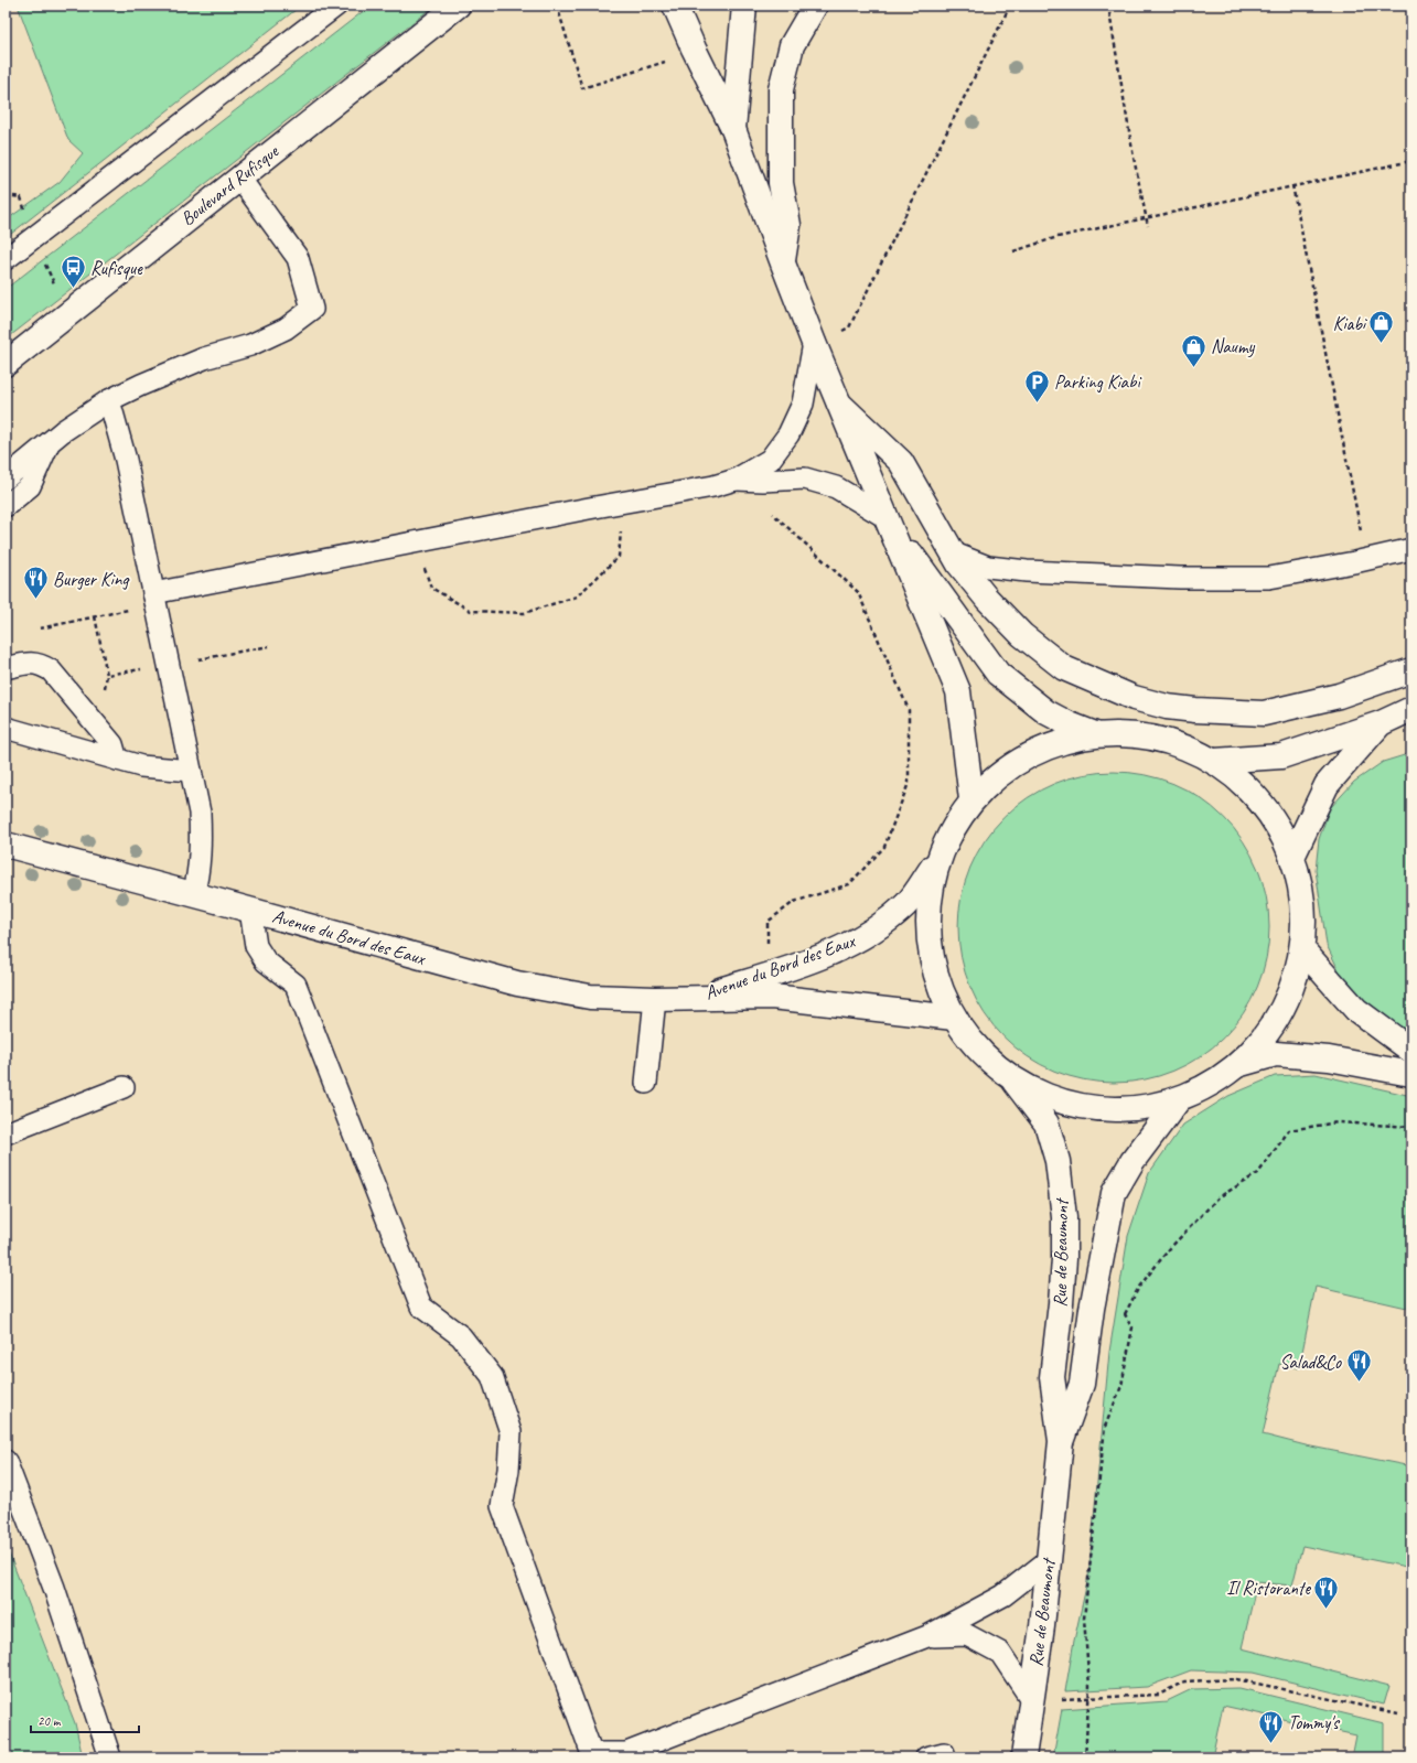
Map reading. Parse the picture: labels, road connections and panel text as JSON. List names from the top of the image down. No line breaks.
{"streets":{"street":["Boulevard Rufisque","Avenue du Bord des Eaux","Rue de Beaumont"]},"places":{"bus stop":["Rufisque"],"shop":["Kiabi","Naumy"],"parking":["Parking Kiabi"],"restaurant":["Burger King","Salad&Co","Il Ristorante","Tommy's"]},"scale_bar":"20 m"}
